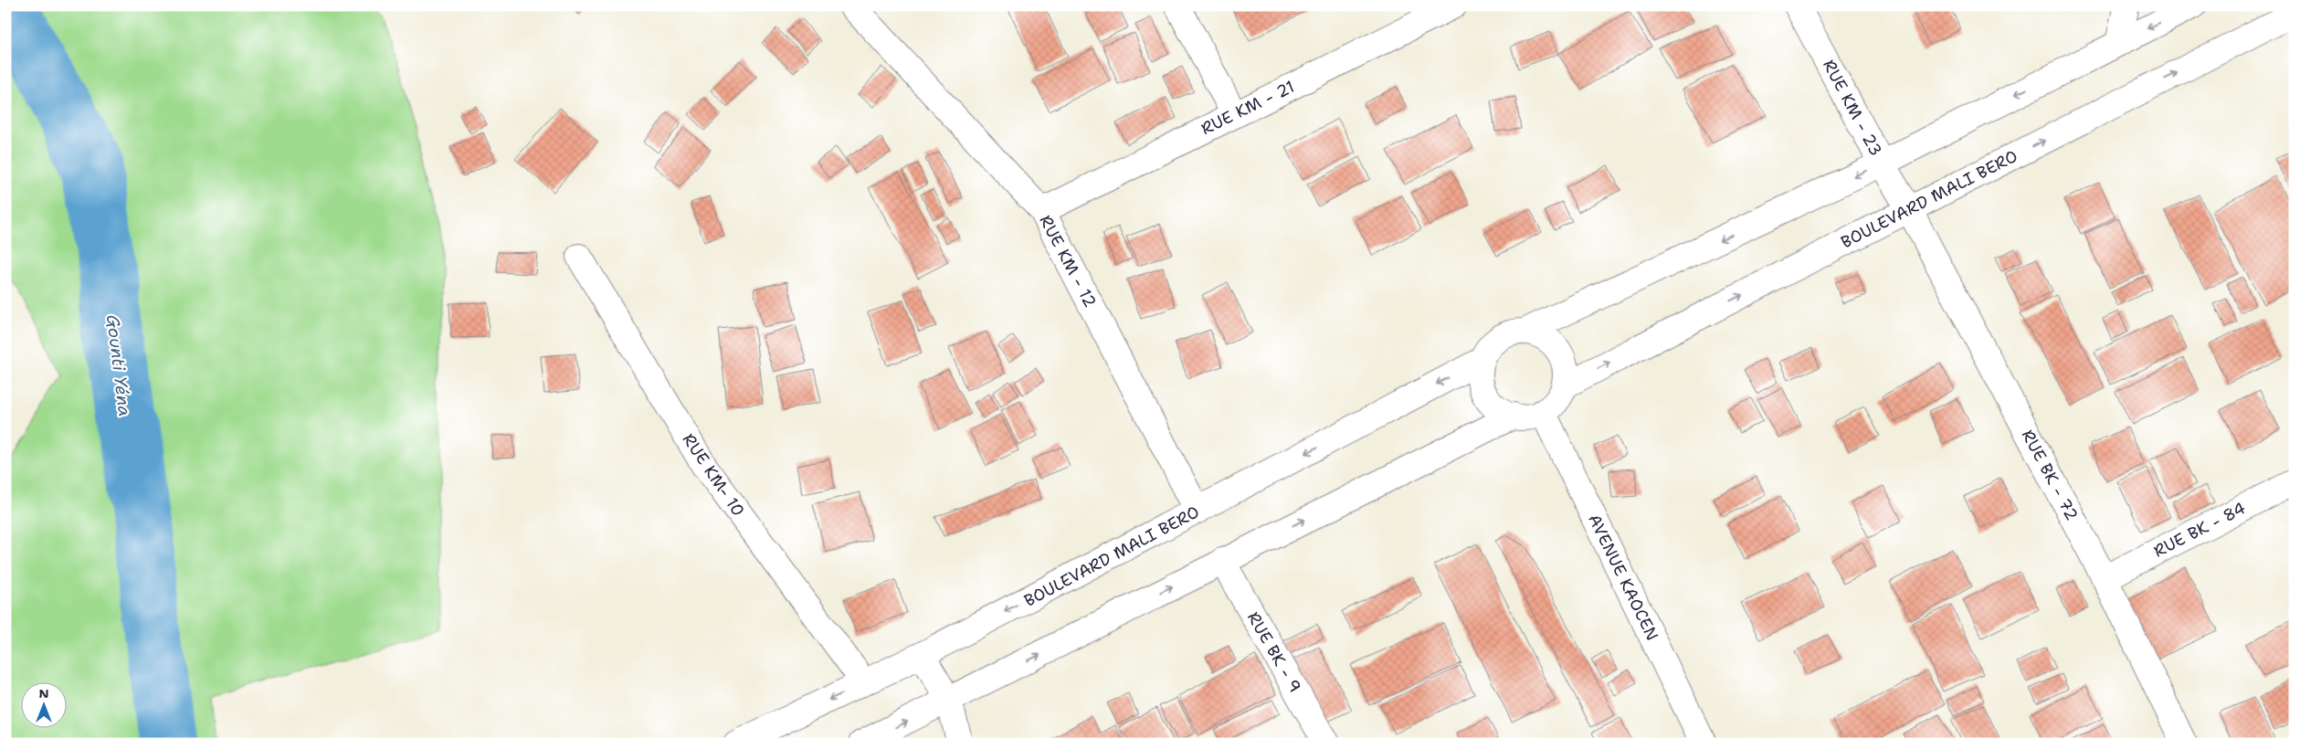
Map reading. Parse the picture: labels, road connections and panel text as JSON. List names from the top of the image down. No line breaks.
{"streets":{"street":["RUE KM - 21","RUE KM - 23","BOULEVARD MALI BERO","RUE KM - 12","RUE KM- 10","RUE BK - 72","RUE BK - 84","AVENUE KAOCEN","RUE BK - 9"]},"crossings":[["RUE KM - 21","RUE KM - 12"],["RUE KM - 23","BOULEVARD MALI BERO"],["RUE KM - 23","RUE BK - 72"],["BOULEVARD MALI BERO","RUE KM - 12"],["BOULEVARD MALI BERO","RUE KM- 10"],["BOULEVARD MALI BERO","RUE BK - 72"],["BOULEVARD MALI BERO","AVENUE KAOCEN"],["RUE BK - 72","RUE BK - 84"]],"water":["Gounti Yéna"],"north":"top"}
